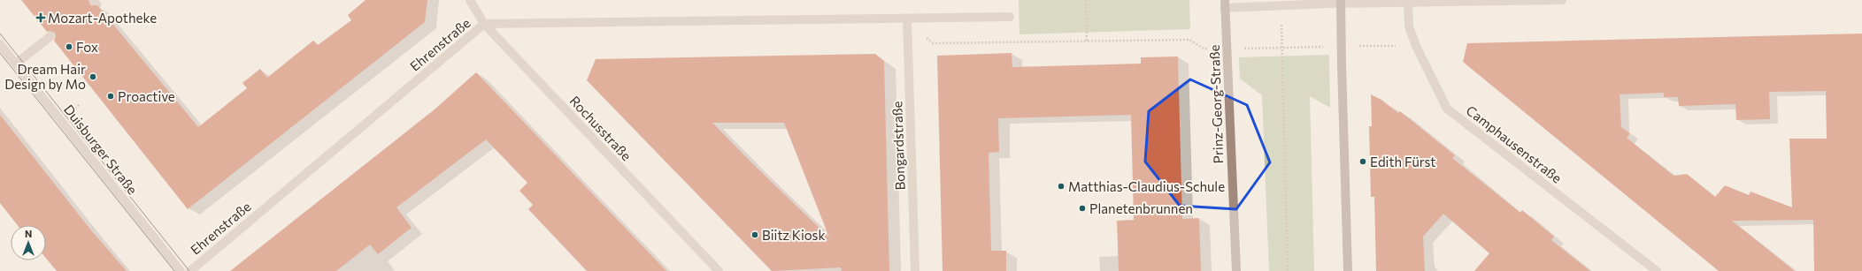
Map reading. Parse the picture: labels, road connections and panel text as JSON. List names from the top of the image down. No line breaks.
{"streets":{"main road":["Prinz-Georg-Straße"],"street":["Ehrenstraße","Rochusstraße","Camphausenstraße","Bongardstraße","Duisburger Straße"]},"crossings":[["Ehrenstraße","Rochusstraße"],["Ehrenstraße","Bongardstraße"]],"places":{"health":["Mozart-Apotheke"],"other":["Fox","Dream Hair Design by Mo","Proactive","Edith Fürst","Matthias-Claudius-Schule","Planetenbrunnen","Biitz Kiosk"]},"north":"top"}
